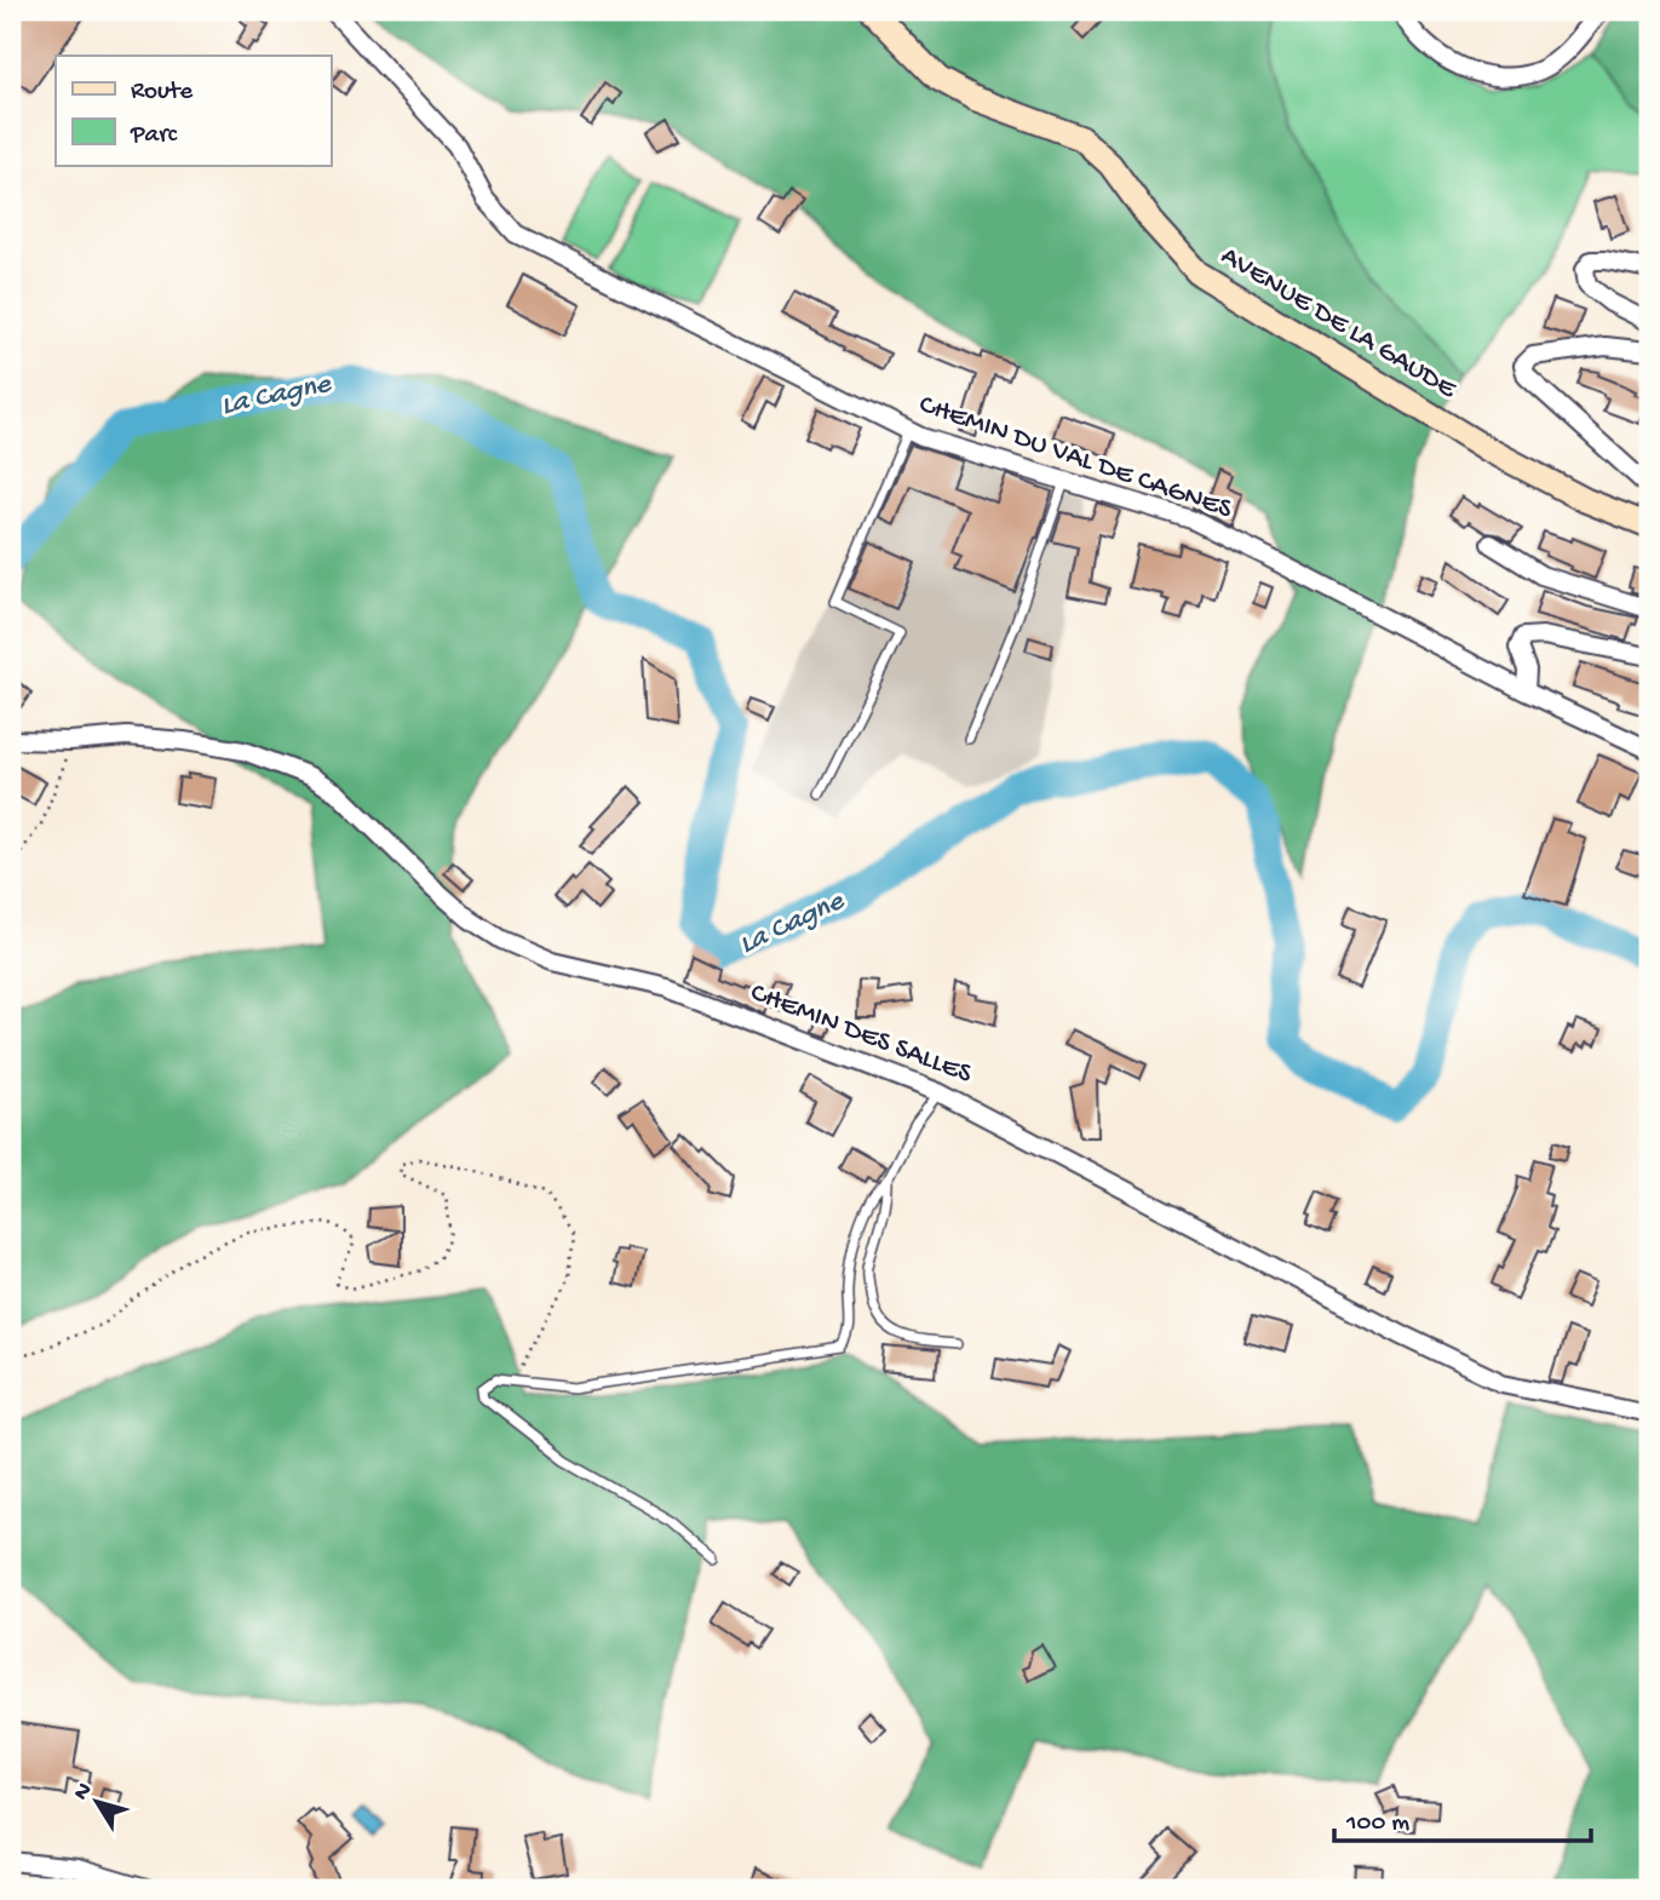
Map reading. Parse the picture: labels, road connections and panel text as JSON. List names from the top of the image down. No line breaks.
{"streets":{"street":["AVENUE DE LA GAUDE","CHEMIN DU VAL DE CAGNES","CHEMIN DES SALLES"]},"water":["La Cagne"],"legend":["Route","Parc"],"scale_bar":"100 m","north":"top left"}
